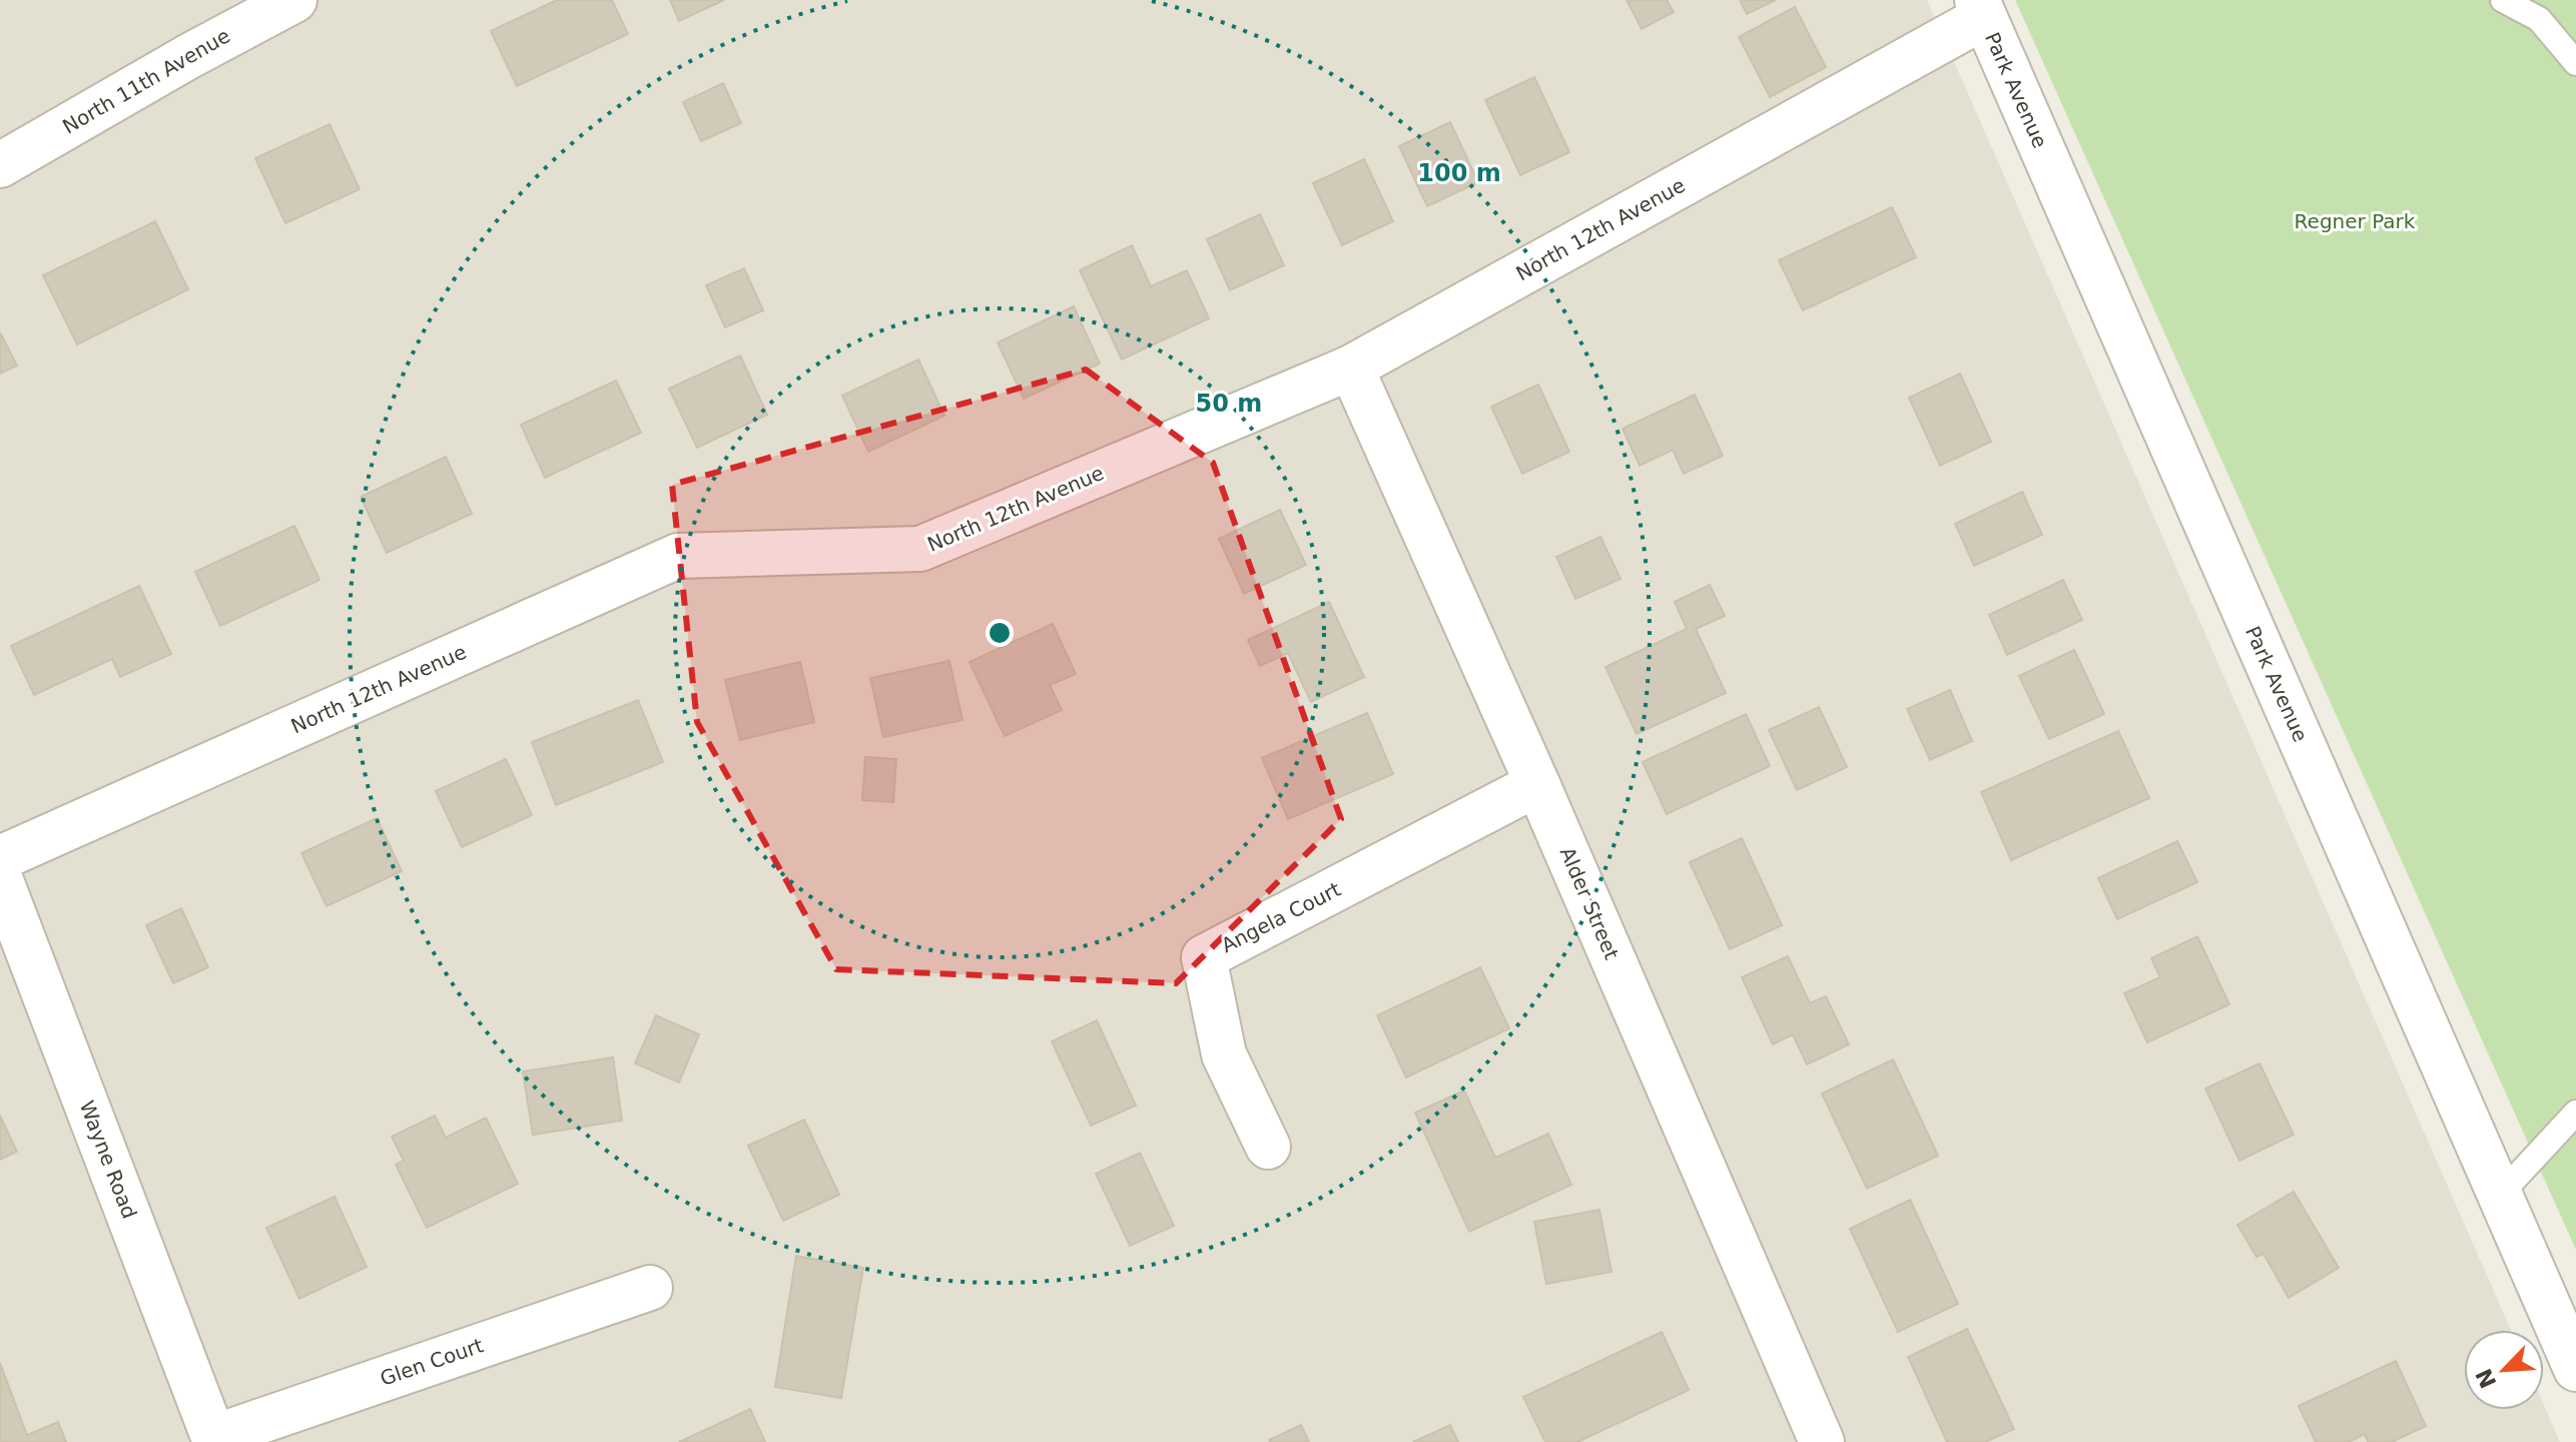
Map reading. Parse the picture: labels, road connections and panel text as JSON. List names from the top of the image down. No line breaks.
{"streets":{"street":["North 11th Avenue","Park Avenue","North 12th Avenue","Alder Street","Angela Court","Wayne Road","Glen Court"]},"crossings":[["Park Avenue","North 12th Avenue"],["North 12th Avenue","Alder Street"],["Alder Street","Angela Court"],["Wayne Road","Glen Court"]],"parks":["Regner Park"],"north":"bottom left","rings":["100 m","50 m"]}
